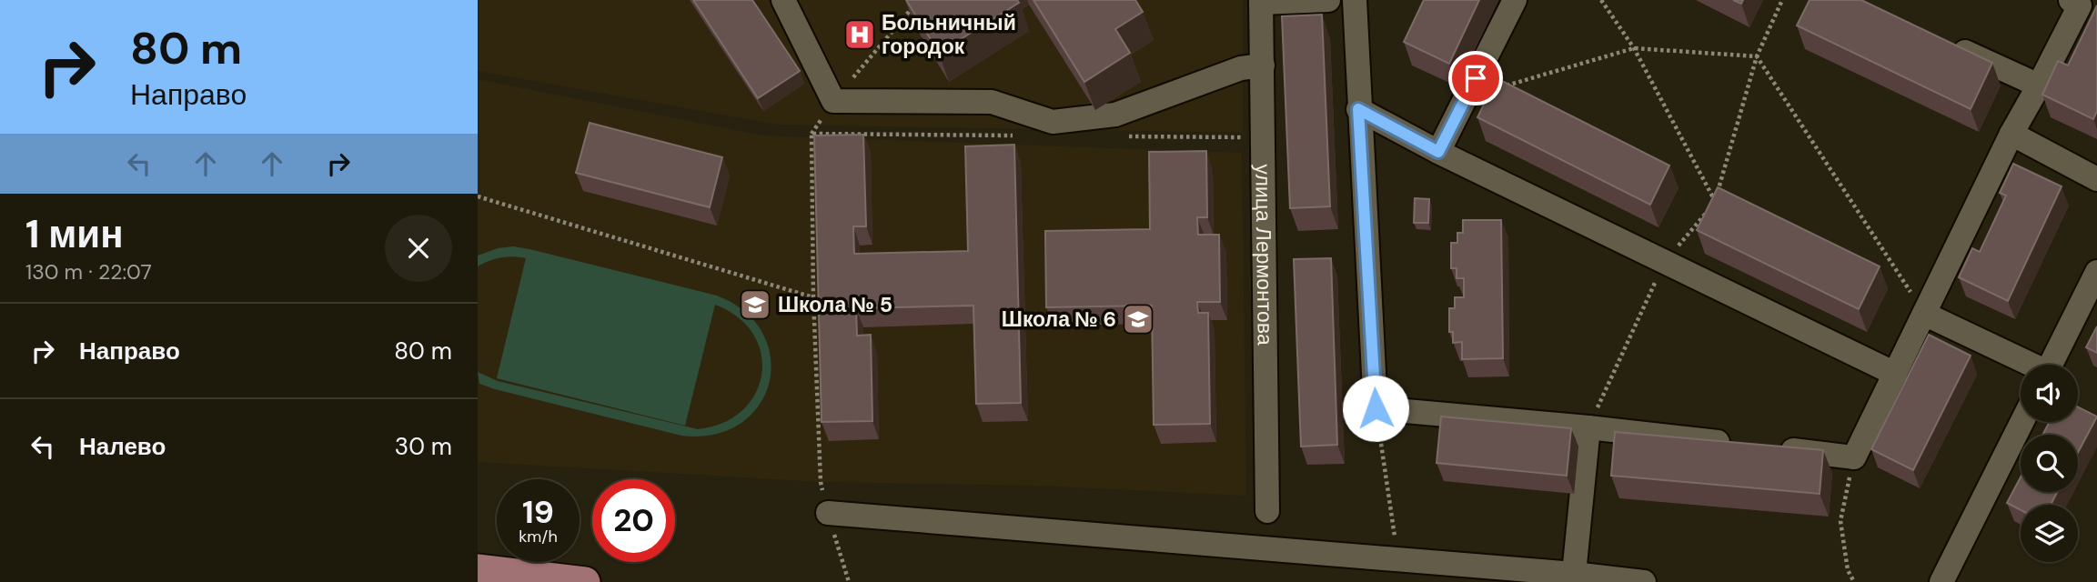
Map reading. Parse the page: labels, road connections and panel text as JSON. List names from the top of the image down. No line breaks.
{"streets":{"street":["улица Лермонтова"]},"places":{"hospital":["Больничный городок"],"school or university":["Школа № 5","Школа № 6"]},"page":{"turn":["80 m","Направо"],"heading":["1 мин","130 m · 22:07"],"list":[{"name":"Направо","value":"80 m"},{"name":"Налево","value":"30 m"}],"speed":"19 km/h","limit":"20"}}
